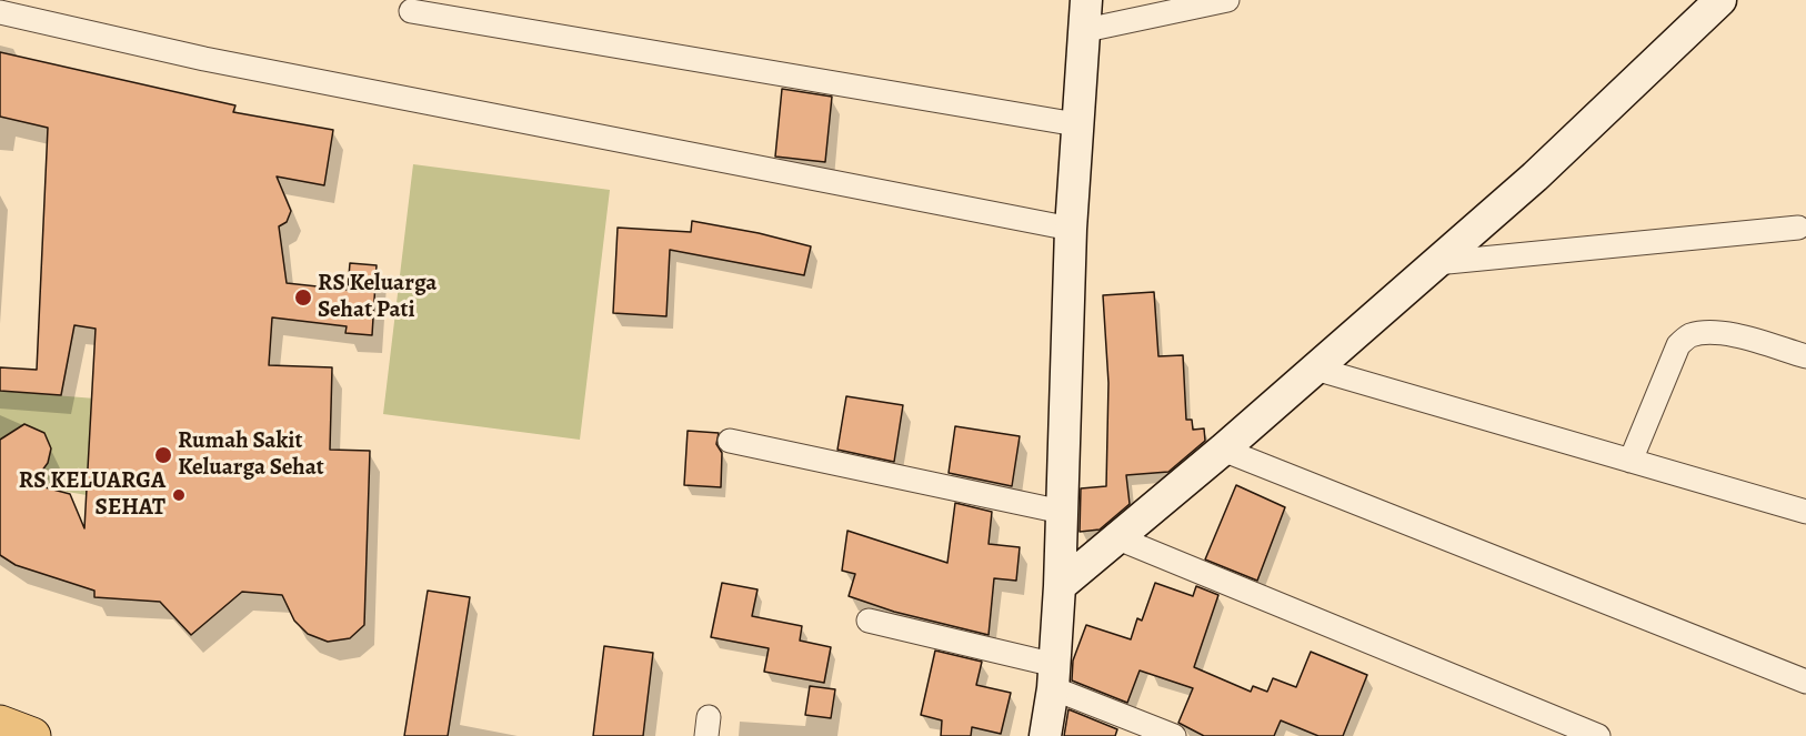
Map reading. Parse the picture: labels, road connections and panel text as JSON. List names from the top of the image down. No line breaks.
{"places":["RS Keluarga Sehat Pati","Rumah Sakit Keluarga Sehat","RS KELUARGA SEHAT"]}
